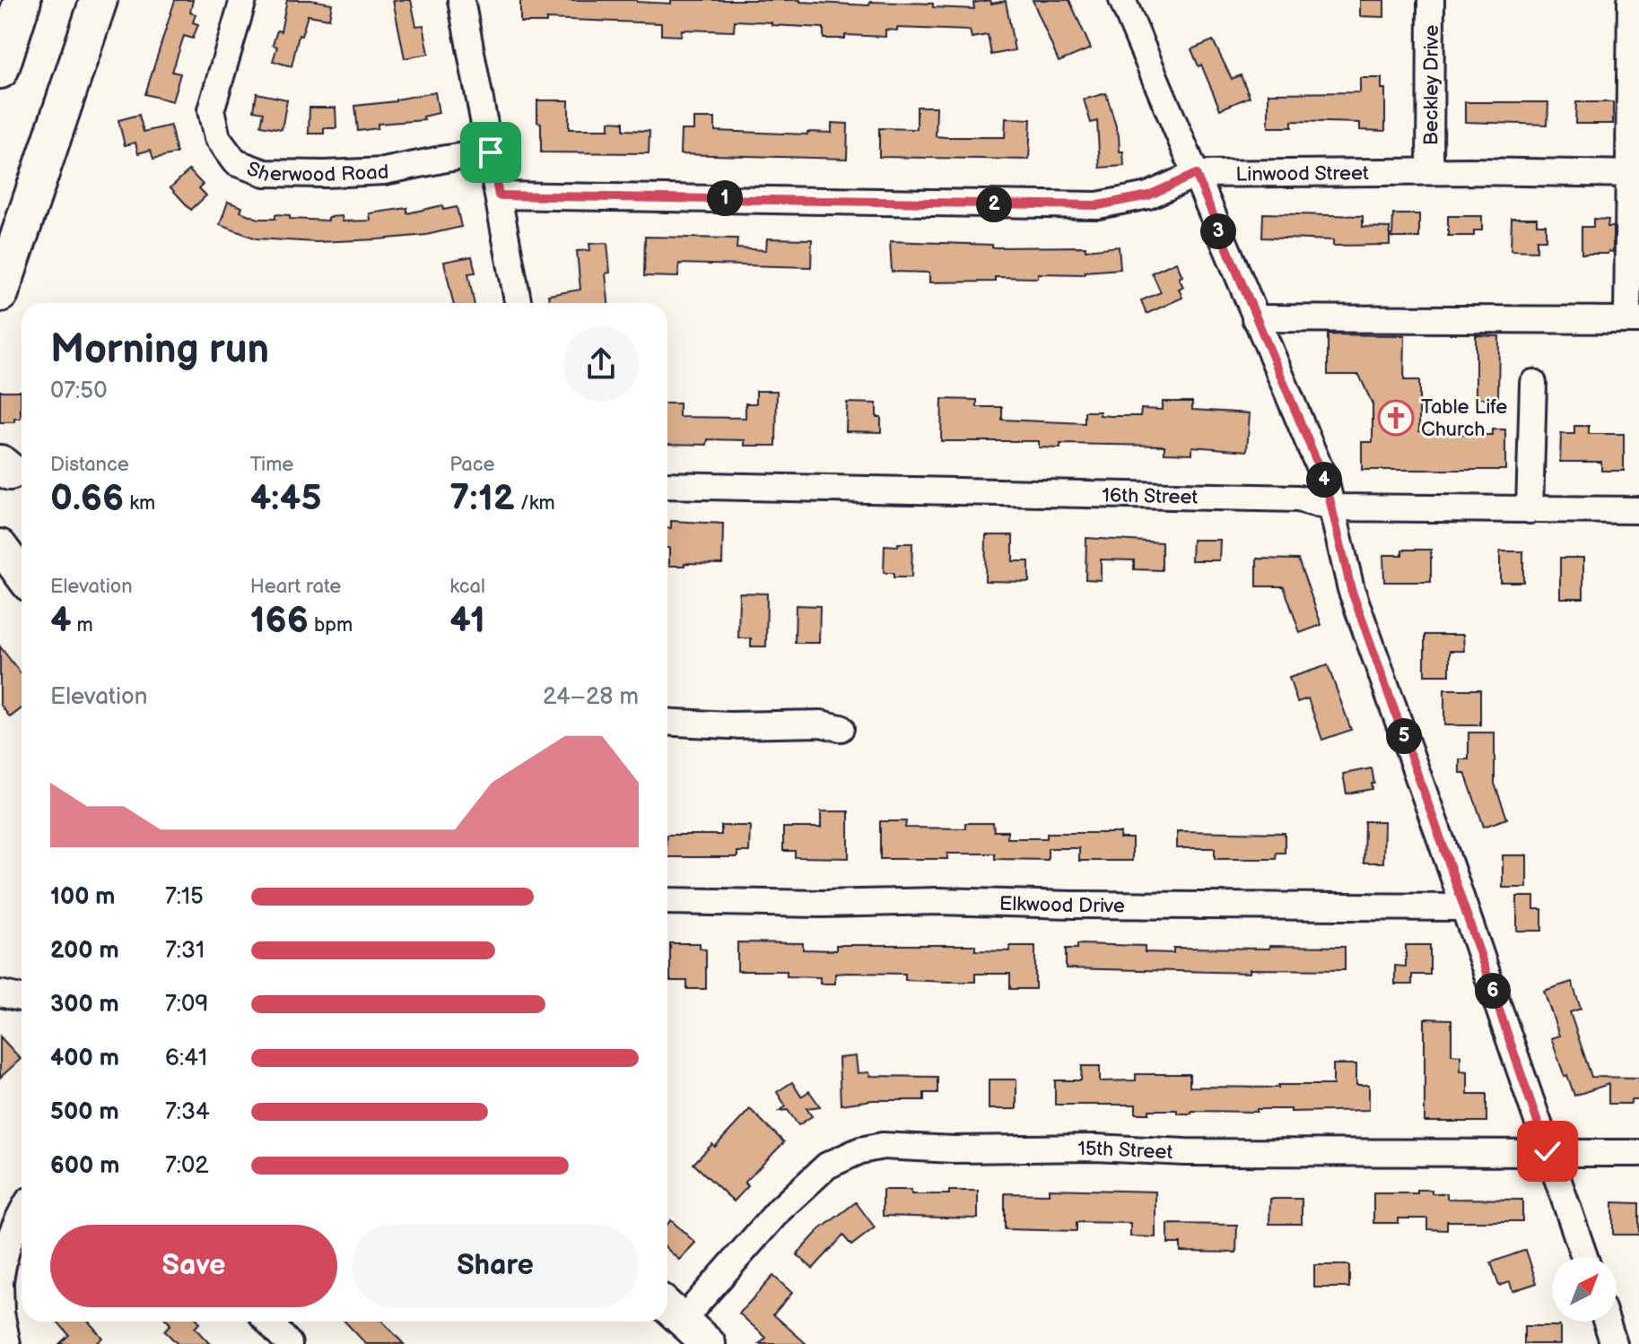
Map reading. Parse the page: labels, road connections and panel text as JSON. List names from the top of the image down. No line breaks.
{"streets":{"street":["Beckley Drive","Sherwood Road","Linwood Street","16th Street","Elkwood Drive","15th Street"]},"crossings":[["Beckley Drive","Linwood Street"]],"places":{"church":["Table Life Church"]},"north":"top right","page":{"pins":["1","2","3","4","5","6"],"heading":["Morning run","07:50"],"stats":[["Distance","0.66 km"],["Time","4:45"],["Pace","7:12 /km"],["Elevation","4 m"],["Heart rate","166 bpm"],["kcal","41"]],"chart":["Elevation","24–28 m"],"list":[{"name":"100 m","note":"7:15"},{"name":"200 m","note":"7:31"},{"name":"300 m","note":"7:09"},{"name":"400 m","note":"6:41"},{"name":"500 m","note":"7:34"},{"name":"600 m","note":"7:02"}],"buttons":["Save","Share"]}}
